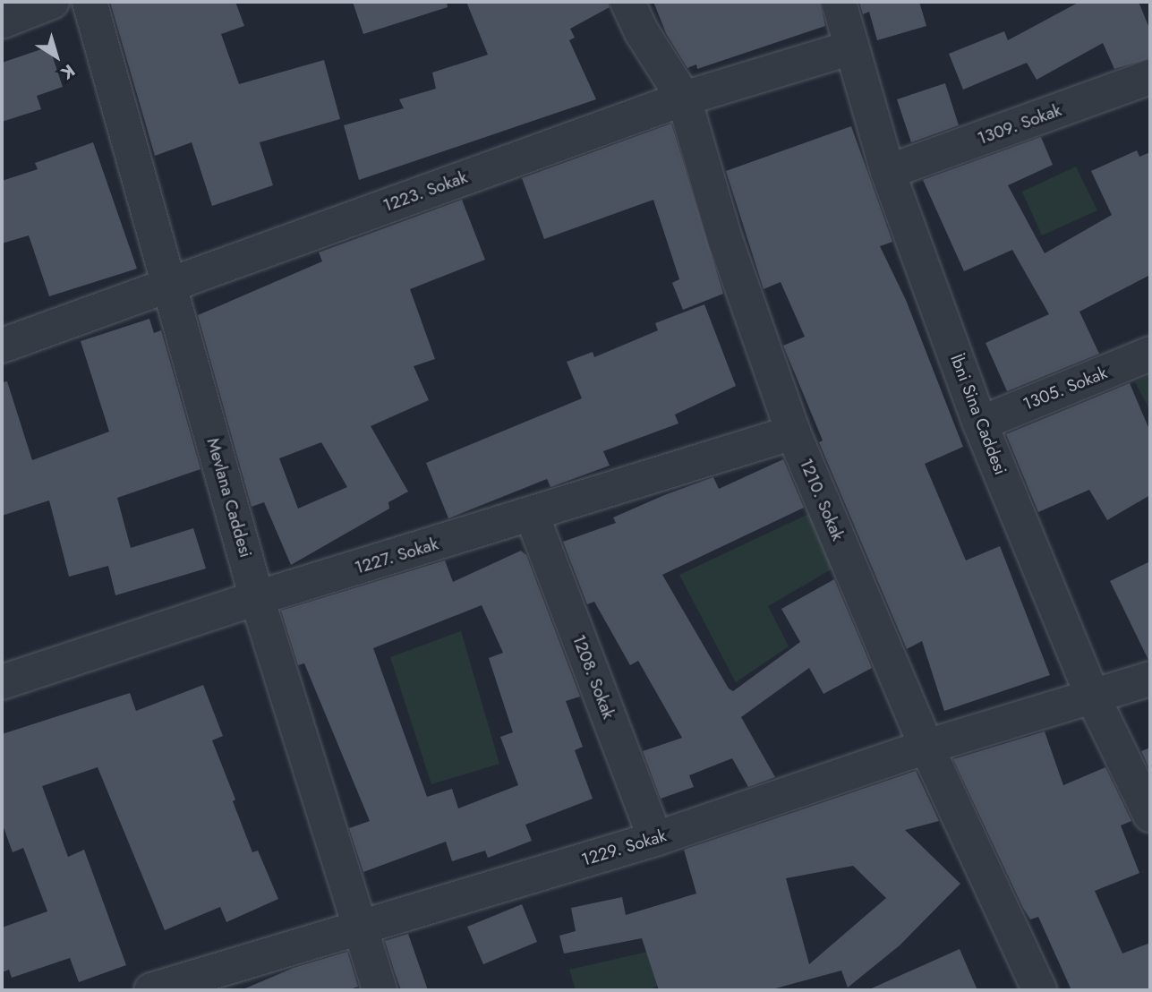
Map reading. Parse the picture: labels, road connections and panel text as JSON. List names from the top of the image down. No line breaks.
{"streets":{"street":["1309. Sokak","1223. Sokak","1305. Sokak","İbni Sina Caddesi","Mevlana Caddesi","1210. Sokak","1227. Sokak","1208. Sokak","1229. Sokak"]},"crossings":[["1309. Sokak","İbni Sina Caddesi"],["1223. Sokak","İbni Sina Caddesi"],["1223. Sokak","Mevlana Caddesi"],["1223. Sokak","1210. Sokak"],["1305. Sokak","İbni Sina Caddesi"],["İbni Sina Caddesi","1229. Sokak"],["Mevlana Caddesi","1227. Sokak"],["Mevlana Caddesi","1229. Sokak"],["1210. Sokak","1227. Sokak"],["1210. Sokak","1229. Sokak"],["1227. Sokak","1208. Sokak"],["1208. Sokak","1229. Sokak"]],"north":"bottom right"}
